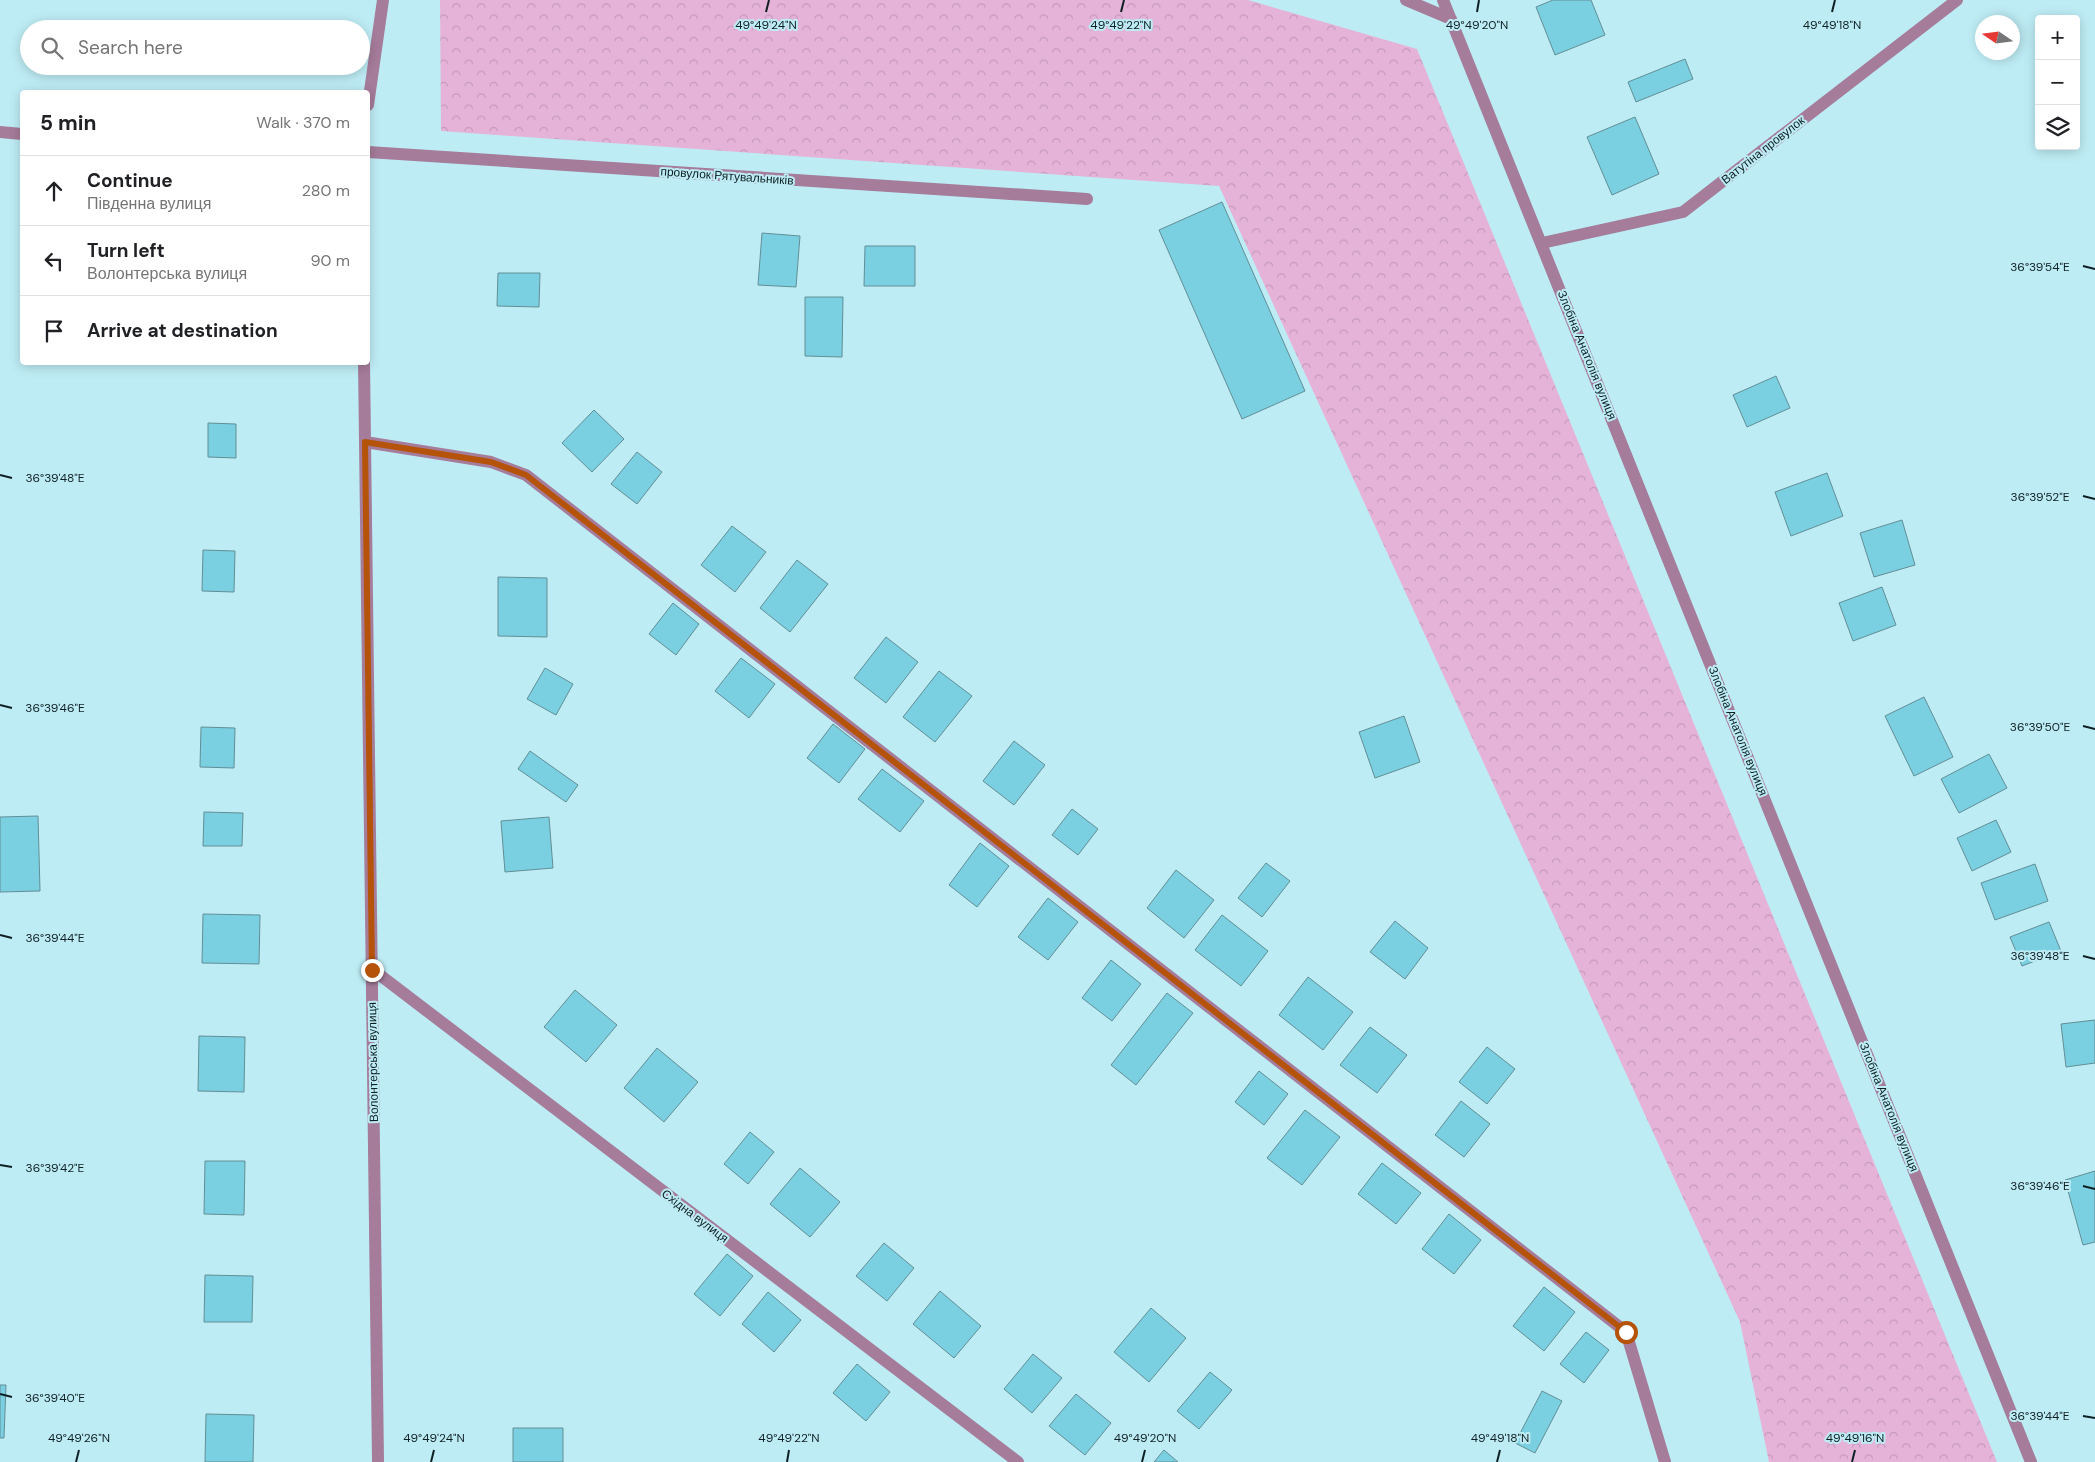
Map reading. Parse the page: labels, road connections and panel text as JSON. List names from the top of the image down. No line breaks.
{"streets":{"street":["Ватутіна провулок","провулок Рятувальників","Злобіна Анатолія вулиця","Волонтерська вулиця","Східна вулиця"]},"crossings":[["Ватутіна провулок","Злобіна Анатолія вулиця"],["Волонтерська вулиця","Східна вулиця"]],"north":"left","page":{"map_buttons":["+","−"],"search":"Search here","heading":["5 min","Walk · 370 m"],"list":[["Continue","Південна вулиця","280 m"],["Turn left","Волонтерська вулиця","90 m"],"Arrive at destination"]},"coordinates":["49°49'24\"N","49°49'22\"N","49°49'20\"N","49°49'18\"N","36°39'54\"E","36°39'48\"E","36°39'52\"E","36°39'46\"E","36°39'50\"E","36°39'44\"E","36°39'42\"E","36°39'40\"E","49°49'26\"N","49°49'16\"N"]}
